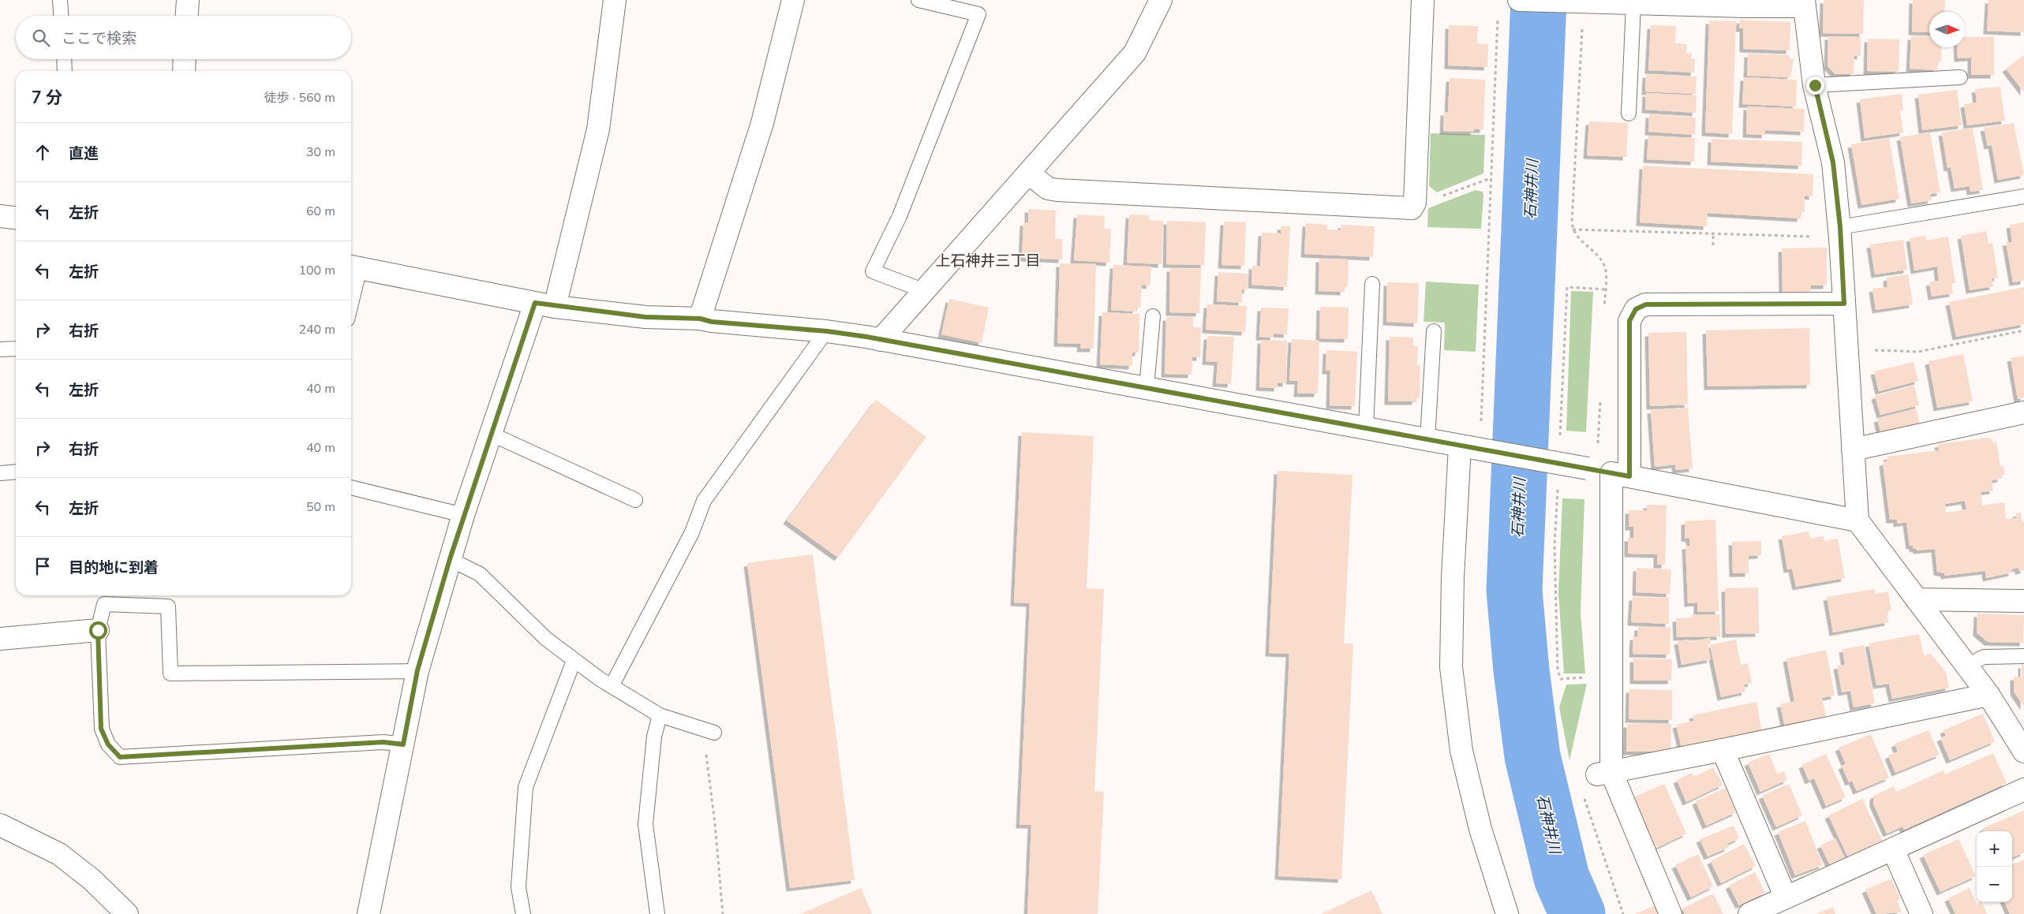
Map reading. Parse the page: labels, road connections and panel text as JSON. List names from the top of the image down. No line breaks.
{"districts":["上石神井三丁目"],"water":["石神井川"],"north":"right","page":{"search":"ここで検索","heading":["7 分","徒歩 · 560 m"],"list":[["直進","30 m"],["左折","60 m"],["左折","100 m"],["右折","240 m"],["左折","40 m"],["右折","40 m"],["左折","50 m"],"目的地に到着"],"map_buttons":["+","−"]}}
